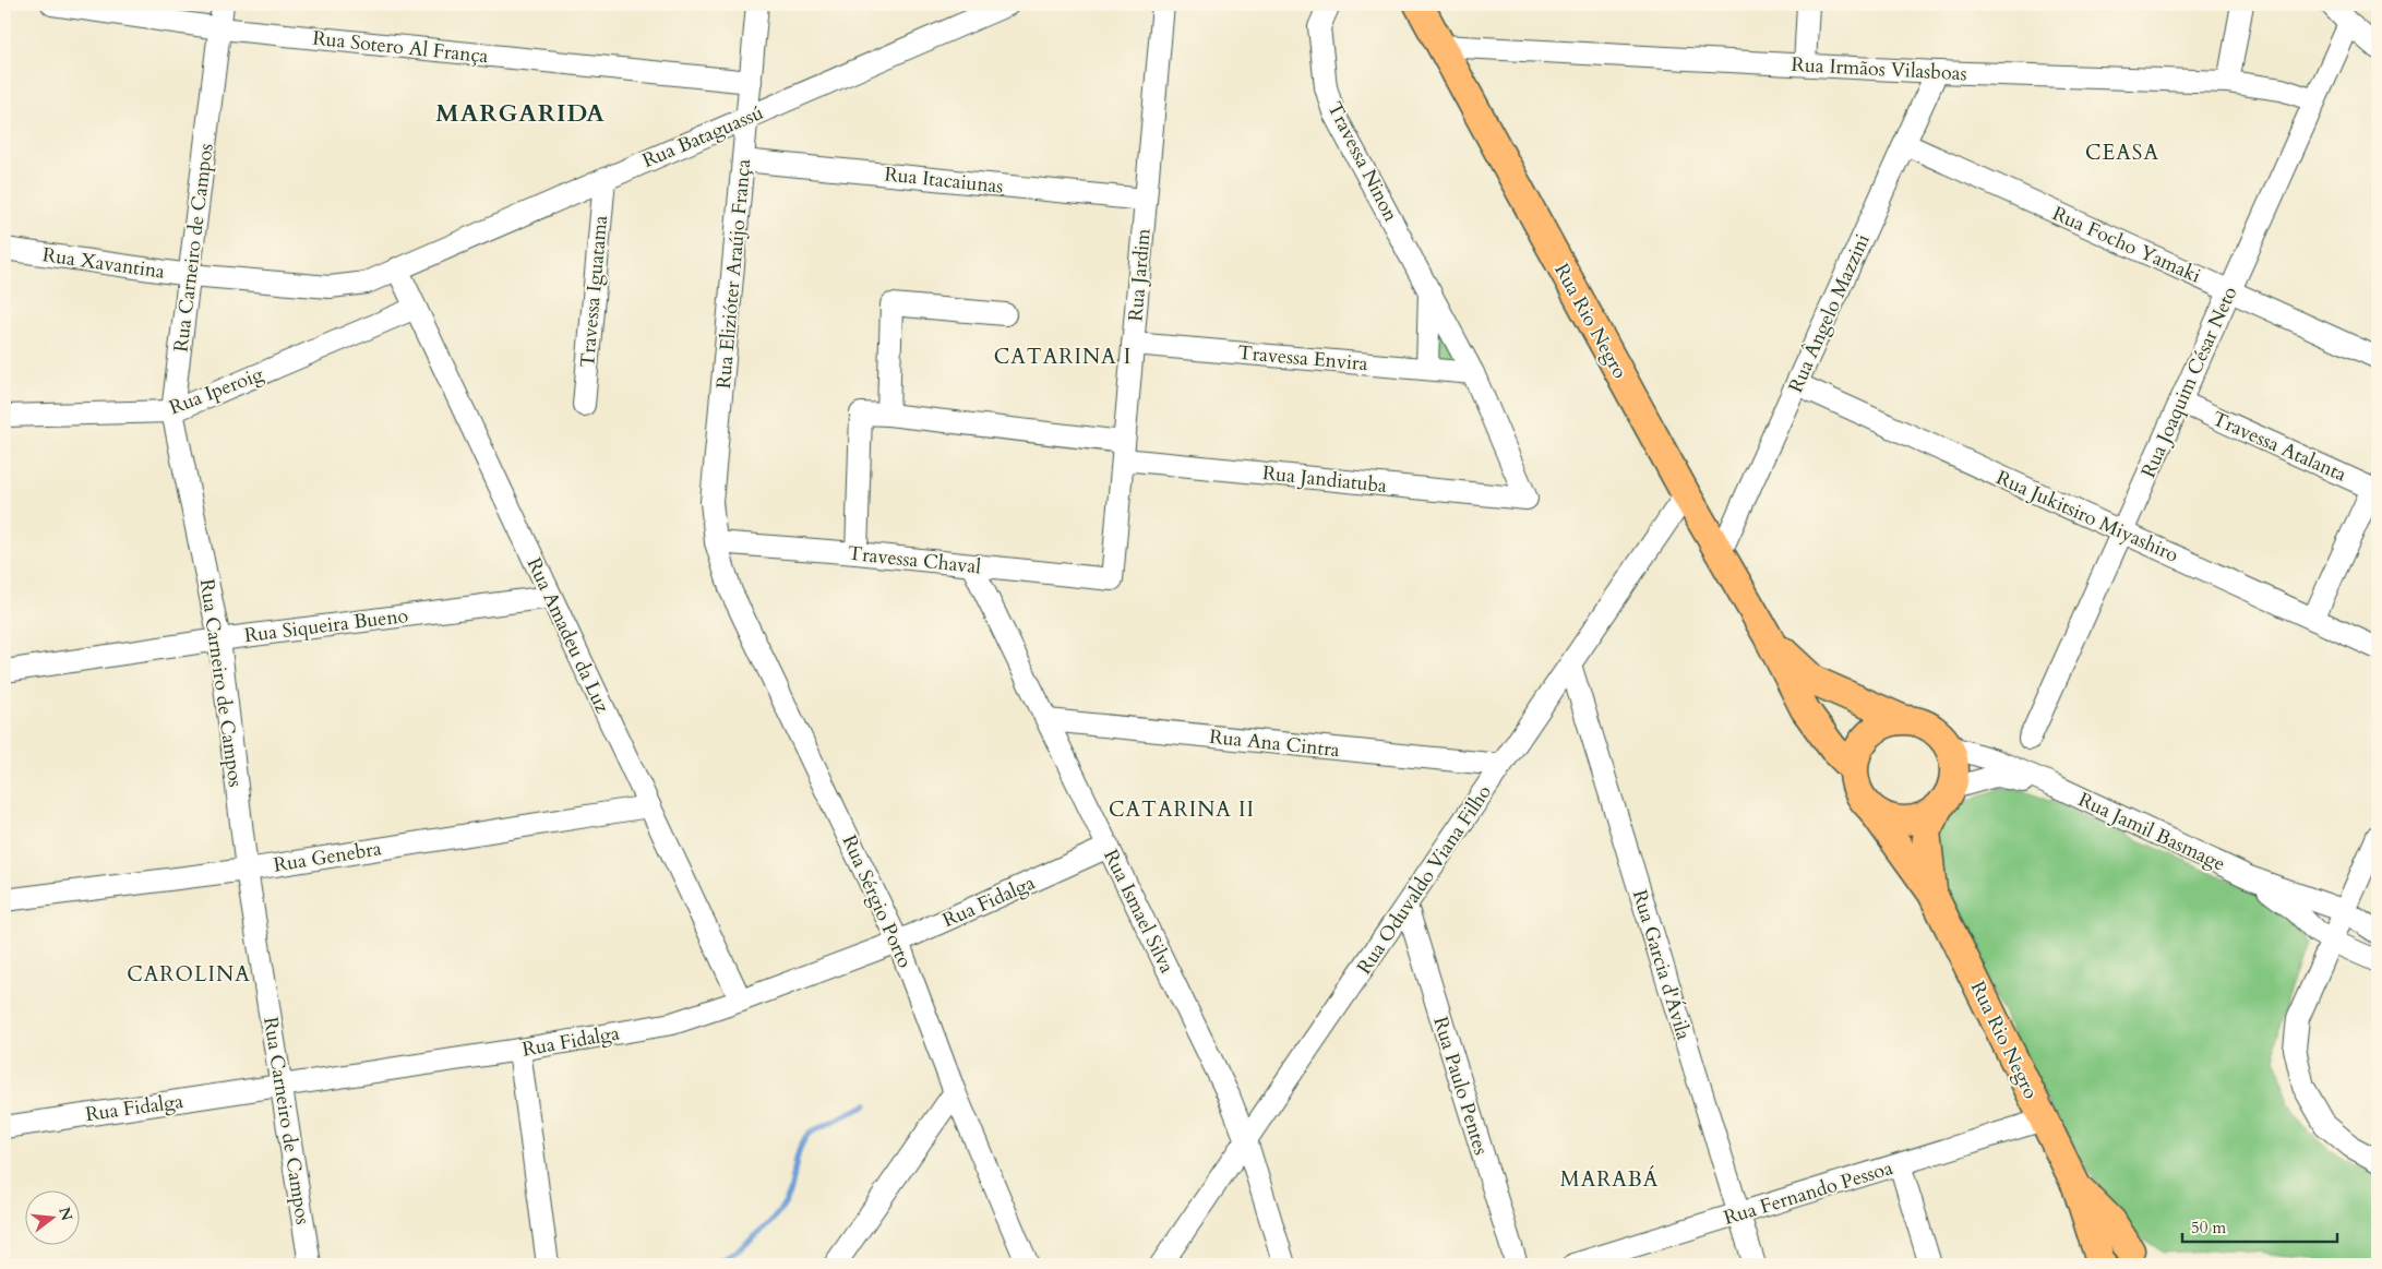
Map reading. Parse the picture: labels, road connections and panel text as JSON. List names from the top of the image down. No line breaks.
{"streets":{"main road":["Rua Rio Negro"],"street":["Rua Sotero Al França","Rua Irmãos Vilasboas","Rua Bataguassú","Travessa Ninon","Rua Itacaiunas","Rua Focho Yamaki","Rua Carneiro de Campos","Rua Xavantina","Rua Elizióter Araújo França","Rua Jardim","Travessa Iguatama","Rua Ângelo Mazzini","Travessa Envira","Rua Joaquim César Neto","Rua Iperoig","Travessa Atalanta","Rua Jandiatuba","Rua Jukitsiro Miyashiro","Travessa Chaval","Rua Siqueira Bueno","Rua Amadeu da Luz","Rua Ana Cintra","Rua Jamil Basmage","Rua Genebra","Rua Oduvaldo Viana Filho","Rua Sérgio Porto","Rua Fidalga","Rua Ismael Silva","Rua Garcia d'Ávila","Rua Paulo Pentes","Rua Fernando Pessoa"]},"crossings":[["Rua Sotero Al França","Rua Carneiro de Campos"],["Rua Sotero Al França","Rua Elizióter Araújo França"],["Rua Irmãos Vilasboas","Rua Ângelo Mazzini"],["Rua Irmãos Vilasboas","Rua Rio Negro"],["Rua Irmãos Vilasboas","Rua Joaquim César Neto"],["Rua Bataguassú","Rua Xavantina"],["Rua Bataguassú","Rua Elizióter Araújo França"],["Rua Bataguassú","Travessa Iguatama"],["Rua Bataguassú","Rua Amadeu da Luz"],["Travessa Ninon","Travessa Envira"],["Travessa Ninon","Rua Jandiatuba"],["Rua Itacaiunas","Rua Elizióter Araújo França"],["Rua Itacaiunas","Rua Jardim"],["Rua Focho Yamaki","Rua Ângelo Mazzini"],["Rua Focho Yamaki","Rua Joaquim César Neto"],["Rua Carneiro de Campos","Rua Xavantina"],["Rua Carneiro de Campos","Rua Iperoig"],["Rua Carneiro de Campos","Rua Siqueira Bueno"],["Rua Carneiro de Campos","Rua Genebra"],["Rua Carneiro de Campos","Rua Fidalga"],["Rua Xavantina","Rua Amadeu da Luz"],["Rua Elizióter Araújo França","Travessa Chaval"],["Rua Elizióter Araújo França","Rua Sérgio Porto"],["Rua Jardim","Travessa Envira"],["Rua Jardim","Rua Jandiatuba"],["Rua Jardim","Travessa Chaval"],["Rua Ângelo Mazzini","Rua Rio Negro"],["Rua Ângelo Mazzini","Rua Jukitsiro Miyashiro"],["Rua Rio Negro","Rua Jamil Basmage"],["Rua Rio Negro","Rua Oduvaldo Viana Filho"],["Rua Rio Negro","Rua Fernando Pessoa"],["Rua Joaquim César Neto","Travessa Atalanta"],["Rua Joaquim César Neto","Rua Jukitsiro Miyashiro"],["Rua Iperoig","Rua Amadeu da Luz"],["Rua Jandiatuba","Travessa Chaval"],["Travessa Chaval","Rua Sérgio Porto"],["Travessa Chaval","Rua Ismael Silva"],["Rua Siqueira Bueno","Rua Amadeu da Luz"],["Rua Amadeu da Luz","Rua Genebra"],["Rua Amadeu da Luz","Rua Fidalga"],["Rua Ana Cintra","Rua Oduvaldo Viana Filho"],["Rua Ana Cintra","Rua Ismael Silva"],["Rua Oduvaldo Viana Filho","Rua Ismael Silva"],["Rua Oduvaldo Viana Filho","Rua Garcia d'Ávila"],["Rua Oduvaldo Viana Filho","Rua Paulo Pentes"],["Rua Sérgio Porto","Rua Fidalga"],["Rua Fidalga","Rua Ismael Silva"],["Rua Garcia d'Ávila","Rua Fernando Pessoa"]],"districts":["MARGARIDA","CEASA","CATARINA I","CATARINA II","CAROLINA","MARABÁ"],"scale_bar":"50 m","north":"right"}
